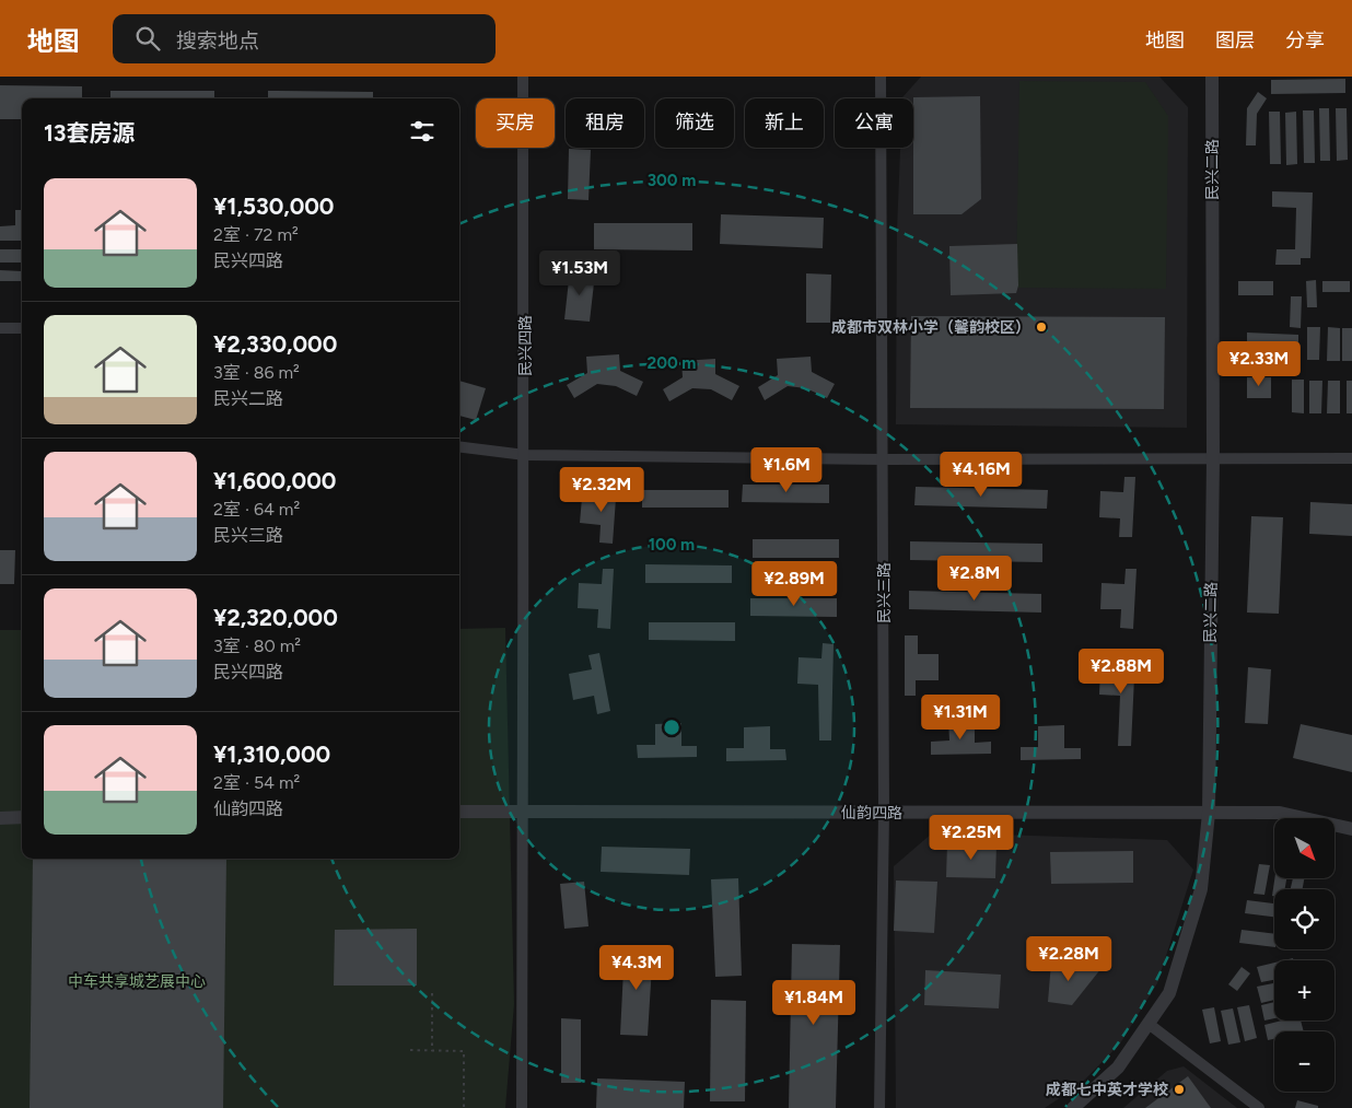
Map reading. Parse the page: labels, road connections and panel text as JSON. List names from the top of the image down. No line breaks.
{"streets":{"street":["民兴二路","民兴四路","民兴三路","仙韵四路"]},"crossings":[["民兴二路","仙韵四路"],["民兴四路","仙韵四路"],["民兴三路","仙韵四路"]],"parks":["中车共享城艺展中心"],"places":["成都市双林小学（馨韵校区）","成都七中英才学校"],"north":"bottom right","page":{"header":"地图","search":"搜索地点","nav":["地图","图层","分享"],"chip":["买房","租房","筛选","新上","公寓"],"heading":"13套房源","list":[{"name":"¥1,530,000","note":"2室 · 72 m² · 民兴四路"},{"name":"¥2,330,000","note":"3室 · 86 m² · 民兴二路"},{"name":"¥1,600,000","note":"2室 · 64 m² · 民兴三路"},{"name":"¥2,320,000","note":"3室 · 80 m² · 民兴四路"},{"name":"¥1,310,000","note":"2室 · 54 m² · 仙韵四路"}],"price":["¥1.53M","¥2.33M","¥1.6M","¥4.16M","¥2.32M","¥2.8M","¥2.89M","¥2.88M","¥1.31M","¥2.25M","¥2.28M","¥4.3M","¥1.84M"],"map_buttons":["+","−"]},"rings":["300 m","200 m","100 m"]}
